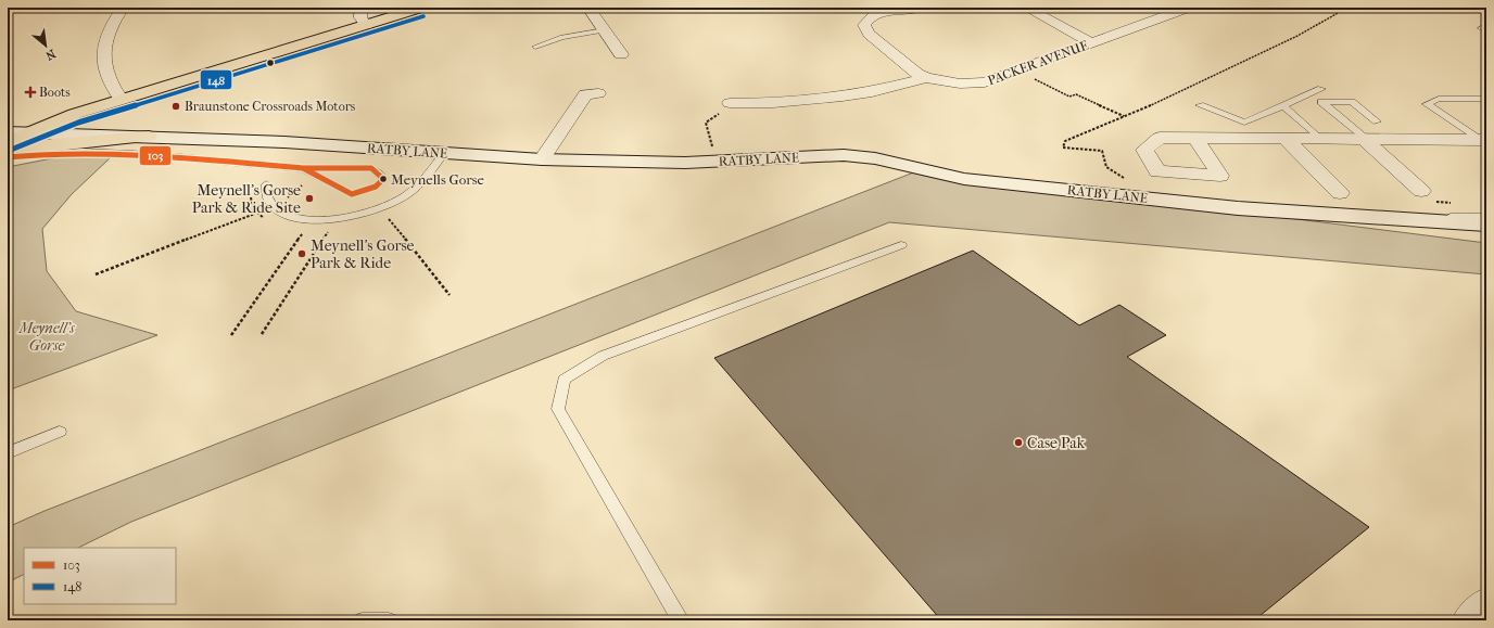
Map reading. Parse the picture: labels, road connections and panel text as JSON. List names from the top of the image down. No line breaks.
{"streets":{"main road":["RATBY LANE"],"street":["PACKER AVENUE"]},"parks":["Meynell's Gorse"],"places":{"health":["Boots"],"other":["Braunstone Crossroads Motors","Meynells Gorse","Meynell's Gorse Park & Ride Site","Meynell's Gorse Park & Ride","Case Pak"]},"lines":["transit line 148","transit line 103"],"legend":["103","148"],"north":"bottom right"}
